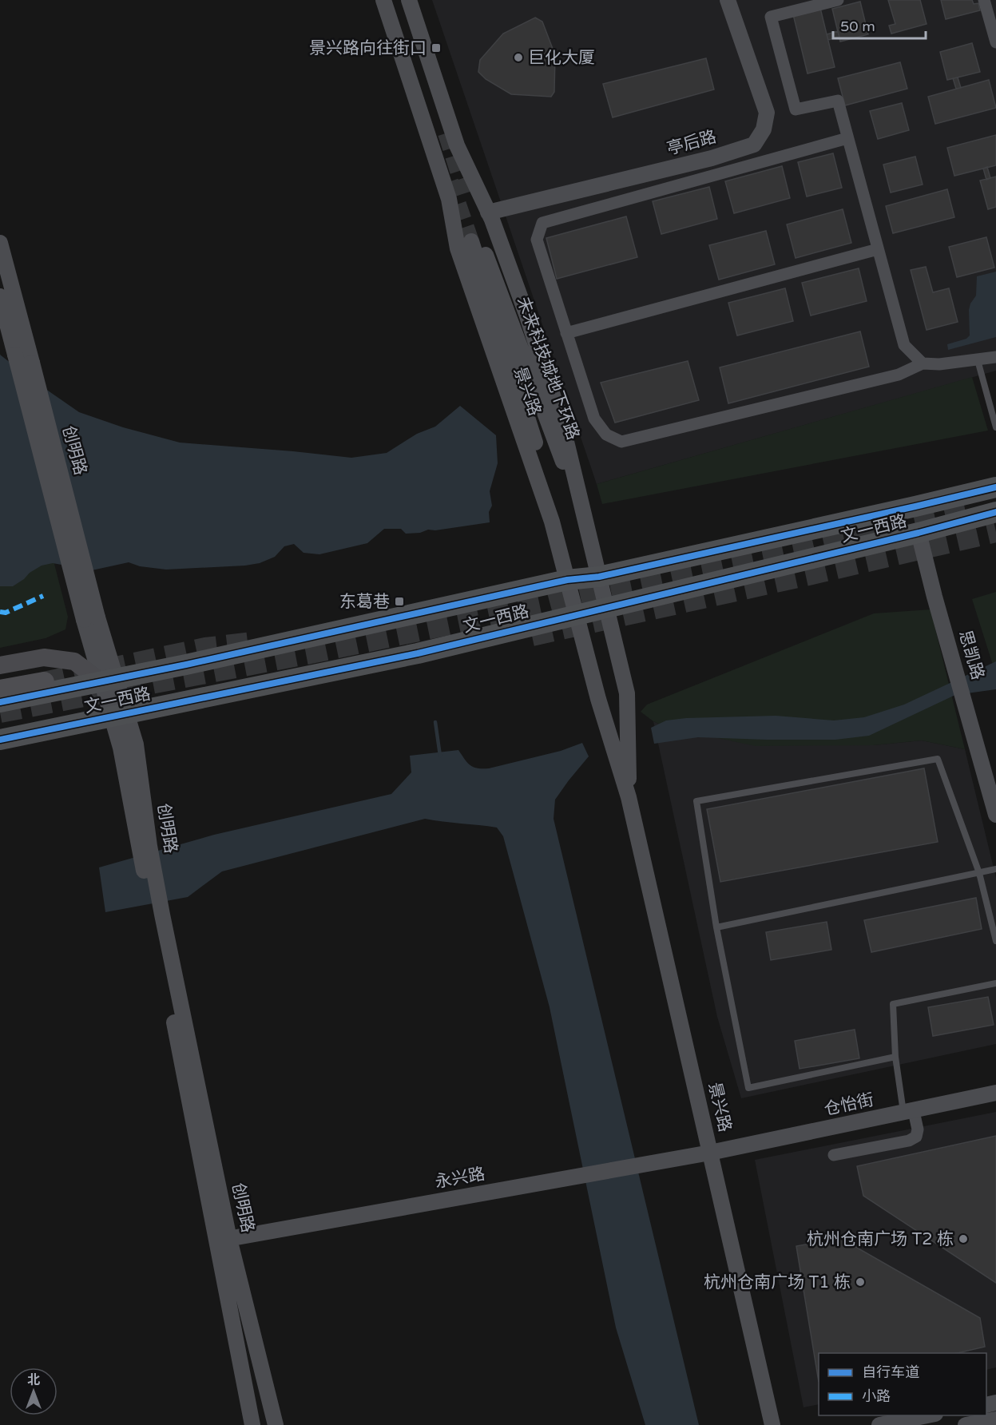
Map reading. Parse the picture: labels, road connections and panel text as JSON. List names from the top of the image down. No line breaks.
{"streets":{"main road":["文一西路"],"street":["亭后路","未来科技城地下环路","景兴路","创明路","思凯路","仓怡街","永兴路"]},"crossings":[["亭后路","景兴路"],["未来科技城地下环路","景兴路"],["景兴路","文一西路"],["景兴路","仓怡街"],["景兴路","永兴路"],["创明路","文一西路"],["创明路","永兴路"],["文一西路","思凯路"],["仓怡街","永兴路"]],"places":{"transit":["景兴路向往街口","东葛巷"],"other":["巨化大厦","杭州仓南广场 T2 栋","杭州仓南广场 T1 栋"]},"legend":["自行车道","小路"],"scale_bar":"50 m","north":"top"}
